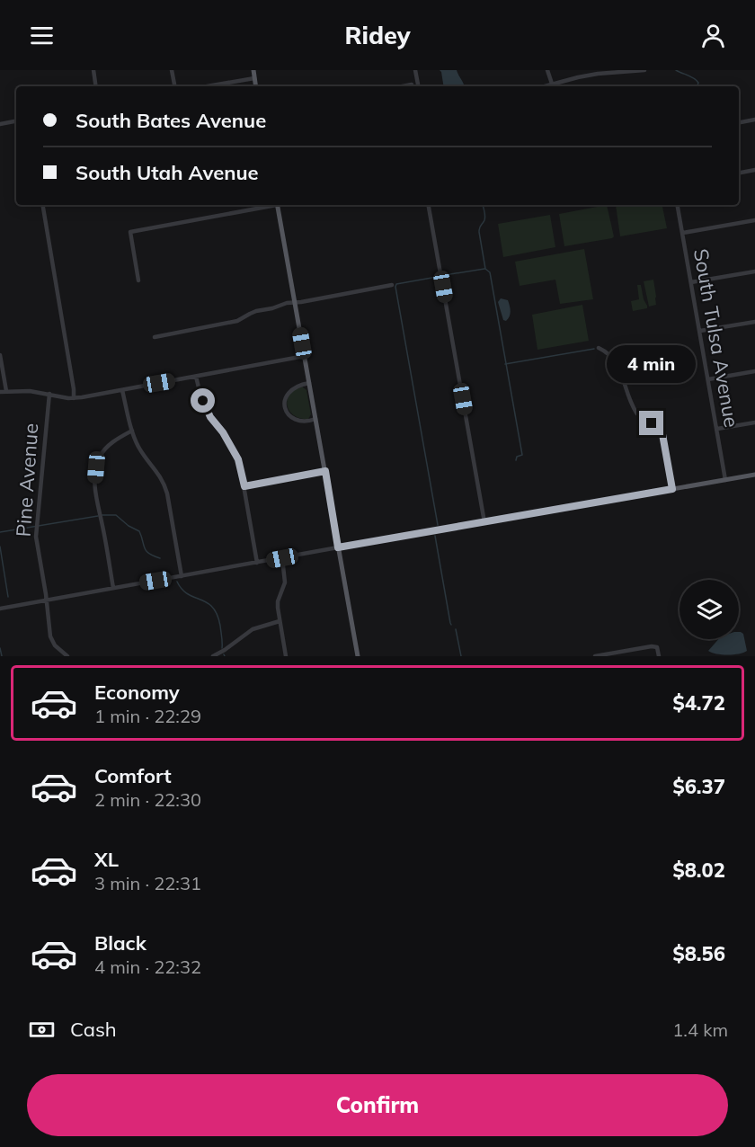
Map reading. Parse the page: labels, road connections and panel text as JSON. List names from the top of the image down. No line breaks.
{"streets":{"street":["South Tulsa Avenue","Pine Avenue"]},"page":{"header":"Ridey","banner":["South Bates Avenue","South Utah Avenue"],"bubble":"4 min","list":[{"name":"Economy","note":"1 min · 22:29","value":"$4.72"},{"name":"Comfort","note":"2 min · 22:30","value":"$6.37"},{"name":"XL","note":"3 min · 22:31","value":"$8.02"},{"name":"Black","note":"4 min · 22:32","value":"$8.56"}],"pay":["Cash","1.4 km"],"buttons":"Confirm"}}
